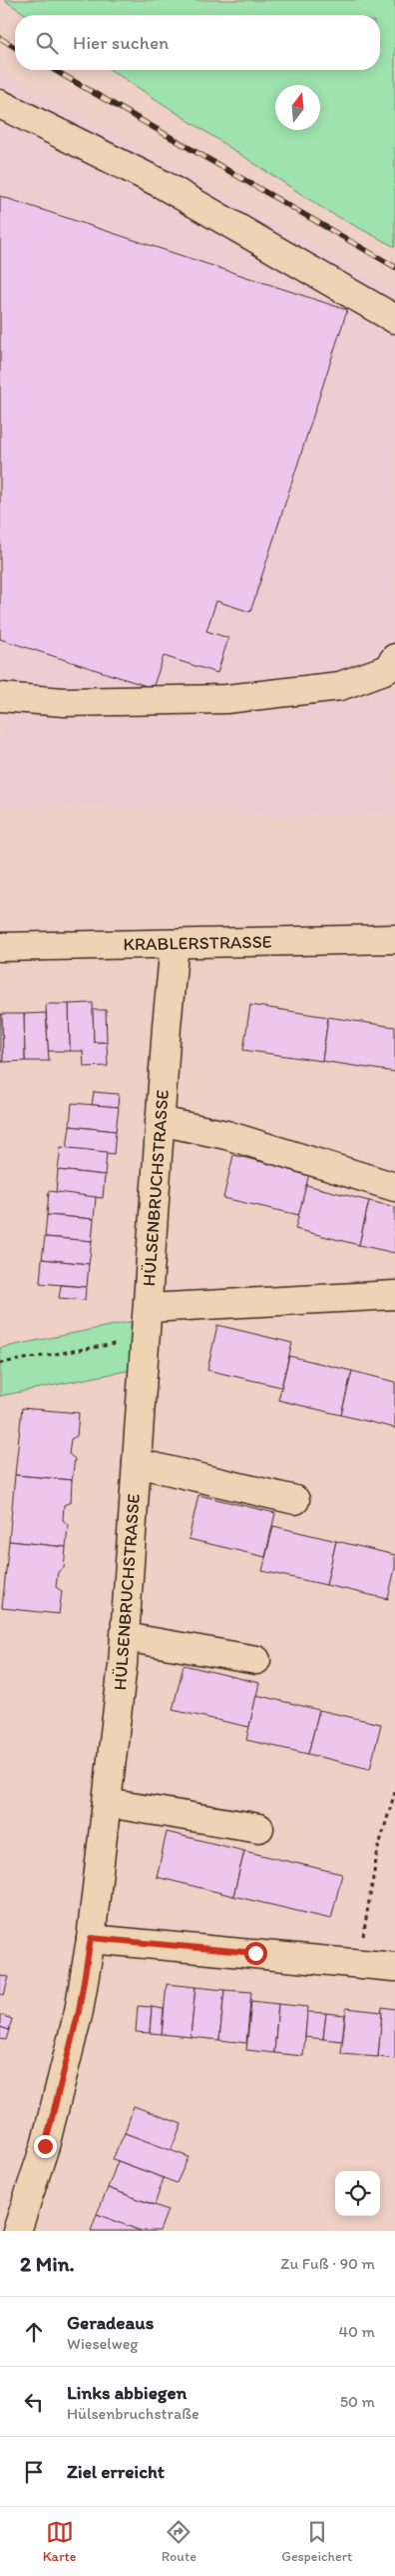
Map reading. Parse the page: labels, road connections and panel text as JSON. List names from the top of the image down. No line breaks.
{"streets":{"street":["KRABLERSTRASSE","HÜLSENBRUCHSTRASSE"]},"crossings":[["KRABLERSTRASSE","HÜLSENBRUCHSTRASSE"]],"north":"top","page":{"search":"Hier suchen","heading":["2 Min.","Zu Fuß · 90 m"],"list":[["Geradeaus","Wieselweg","40 m"],["Links abbiegen","Hülsenbruchstraße","50 m"],"Ziel erreicht"],"nav":["Karte","Route","Gespeichert"]}}
